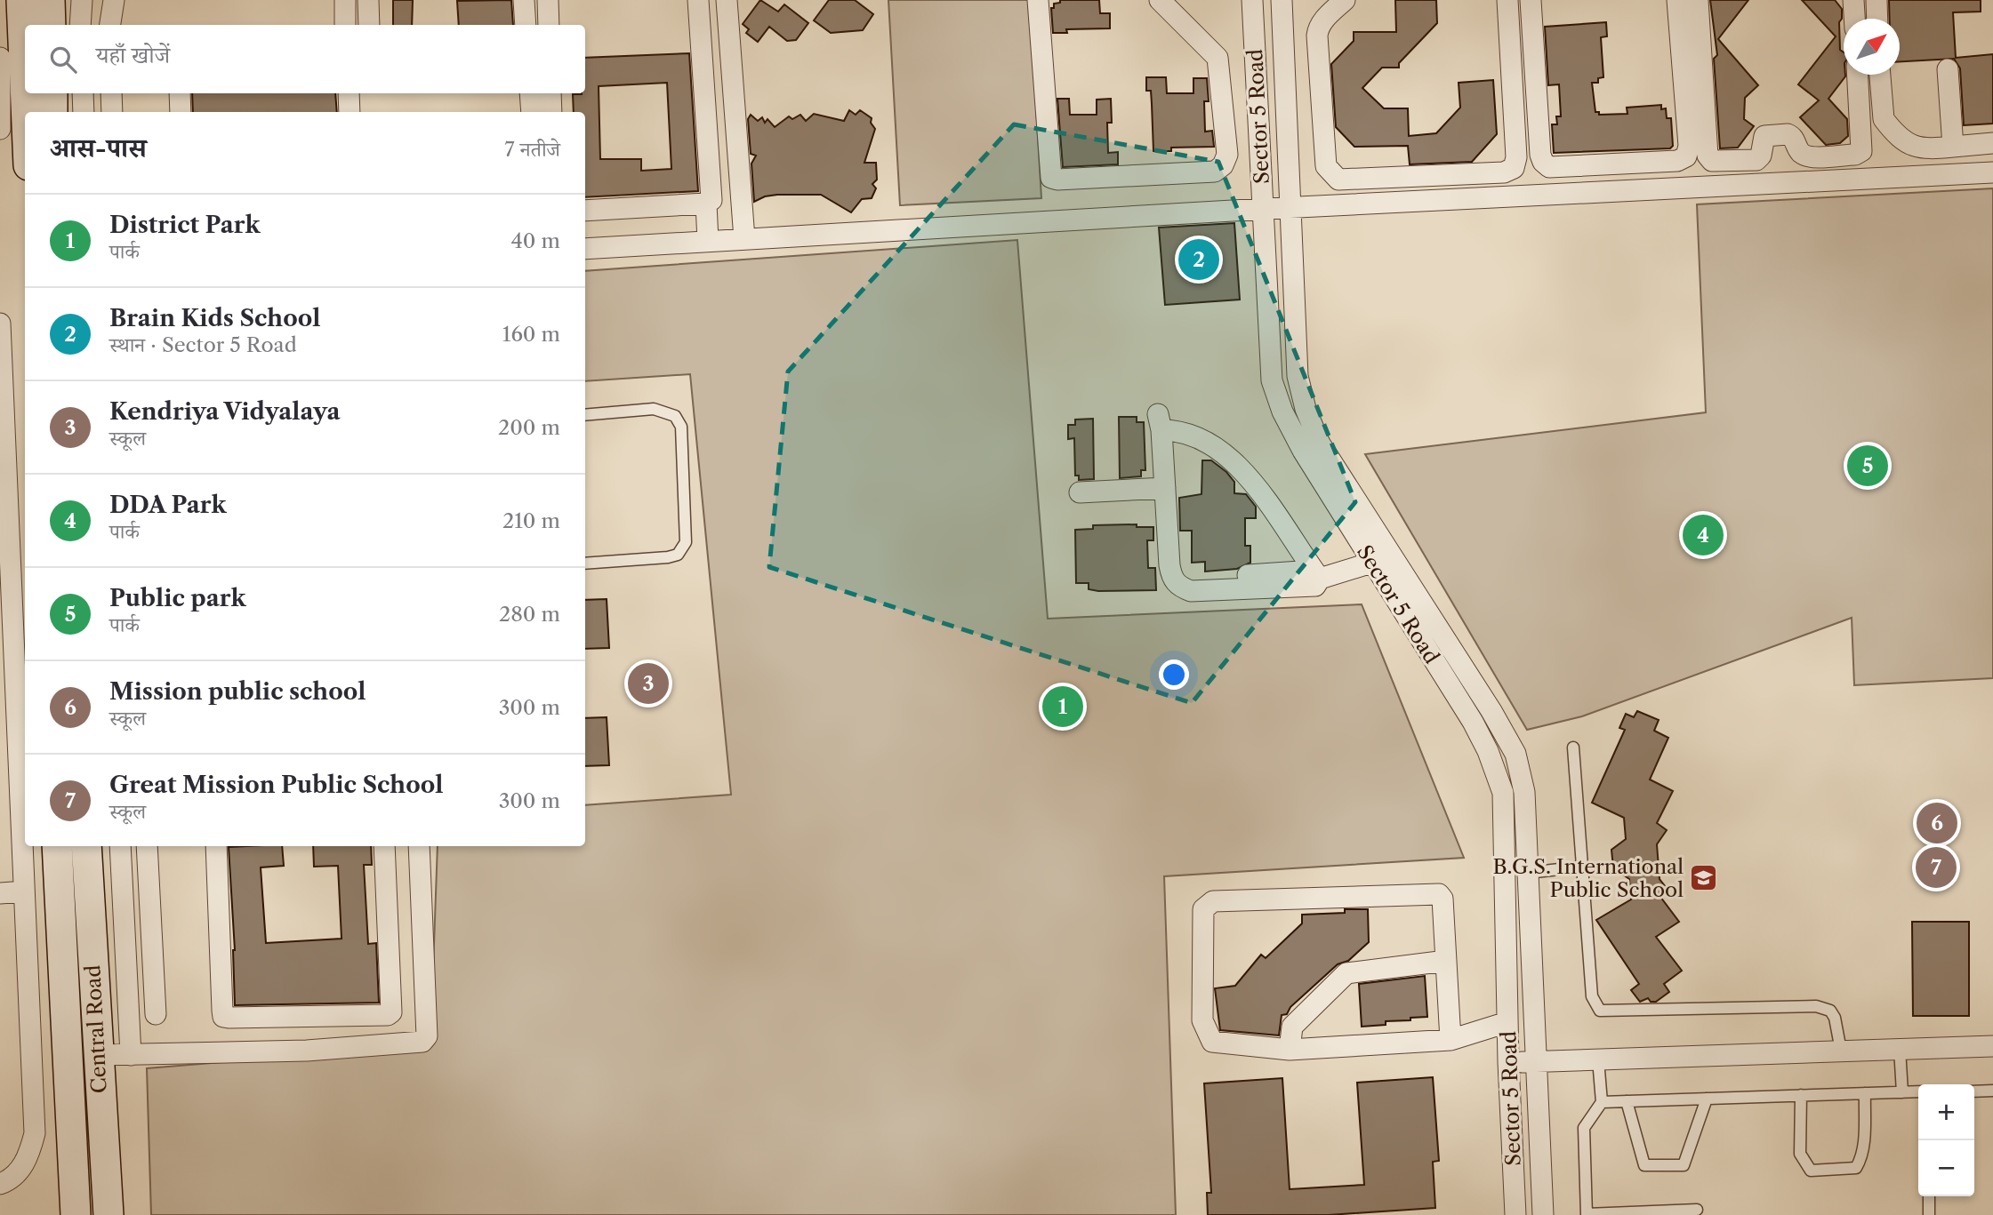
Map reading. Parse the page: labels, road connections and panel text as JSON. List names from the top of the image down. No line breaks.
{"streets":{"main road":["Central Road"],"street":["Sector 5 Road"]},"places":{"school or university":["B.G.S. International Public School"]},"north":"top right","page":{"search":"यहाँ खोजें","heading":["आस-पास","7 नतीजे"],"list":[{"mark":"1","name":"District Park","note":"पार्क","value":"40 m"},{"mark":"2","name":"Brain Kids School","note":"स्थान · Sector 5 Road","value":"160 m"},{"mark":"3","name":"Kendriya Vidyalaya","note":"स्कूल","value":"200 m"},{"mark":"4","name":"DDA Park","note":"पार्क","value":"210 m"},{"mark":"5","name":"Public park","note":"पार्क","value":"280 m"},{"mark":"6","name":"Mission public school","note":"स्कूल","value":"300 m"},{"mark":"7","name":"Great Mission Public School","note":"स्कूल","value":"300 m"}],"pins":["2","5","4","3","1","6","7"],"map_buttons":["+","−"]}}
